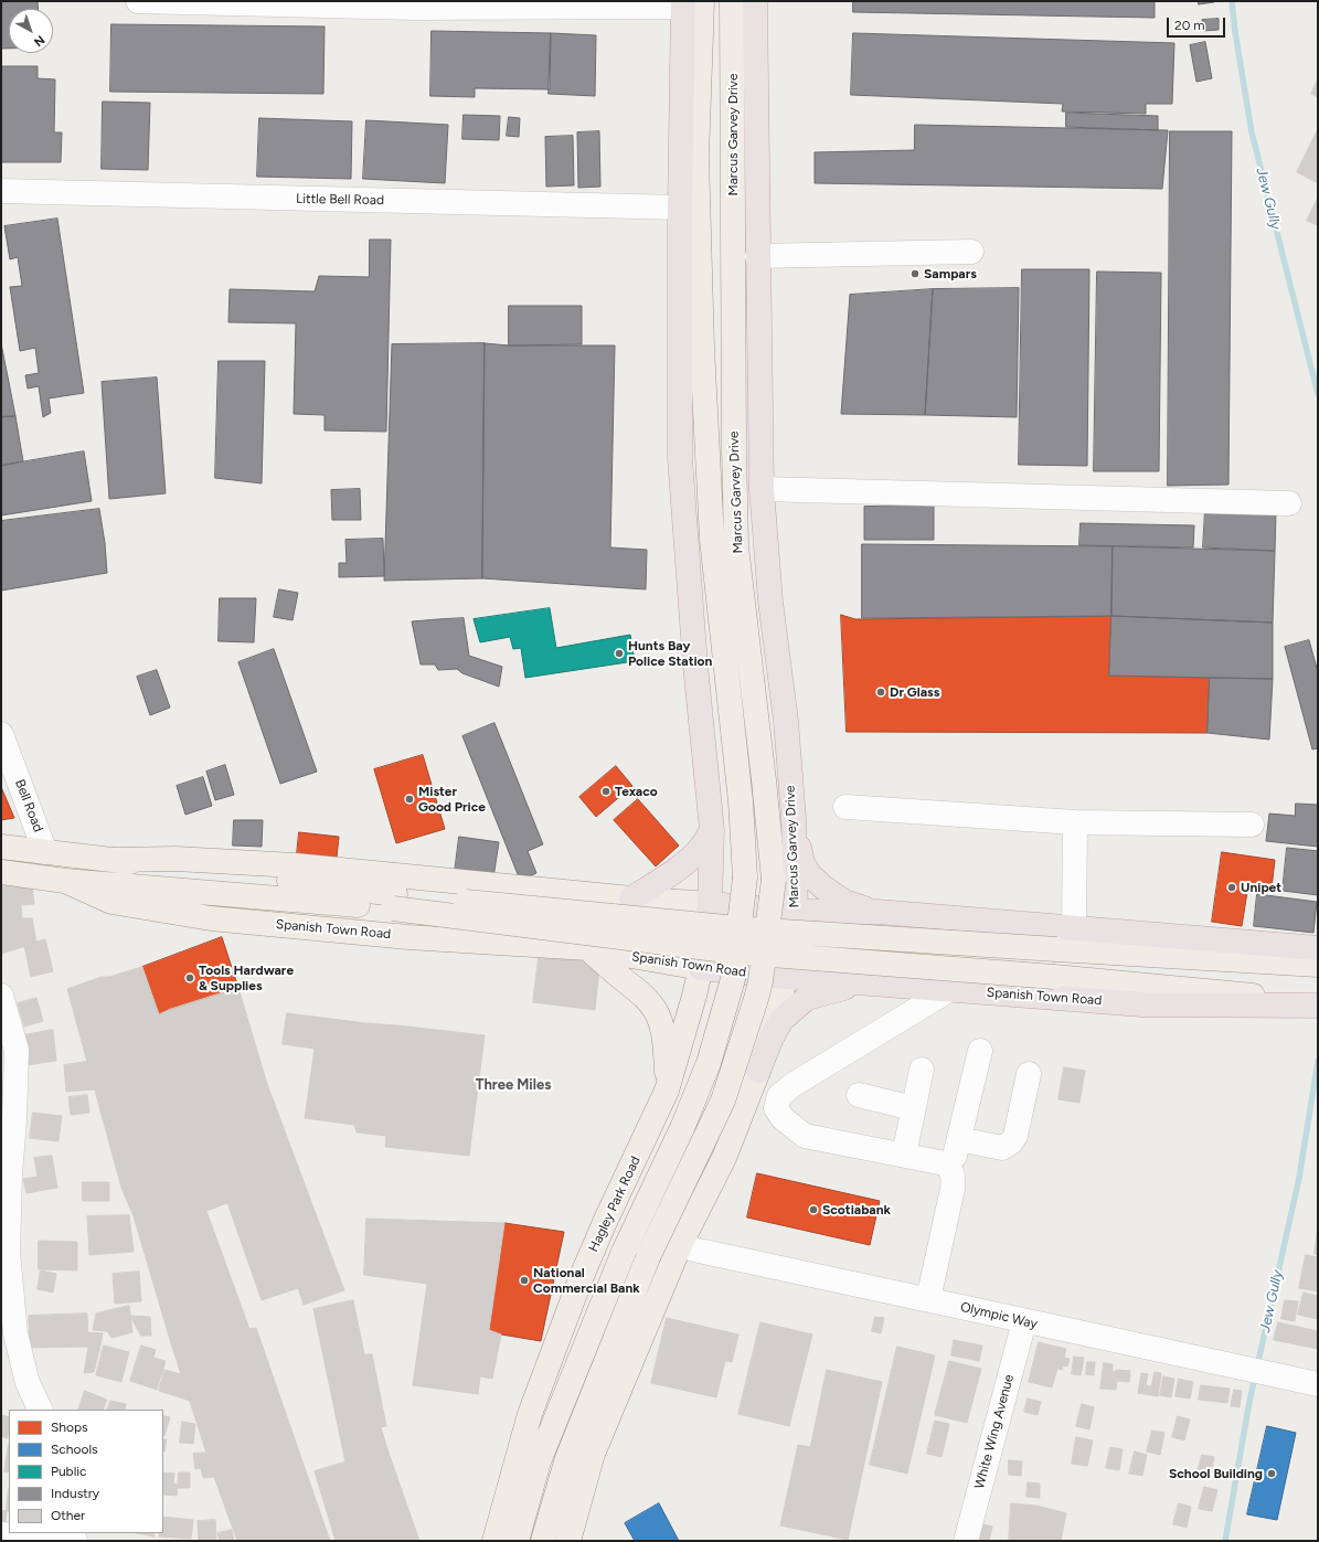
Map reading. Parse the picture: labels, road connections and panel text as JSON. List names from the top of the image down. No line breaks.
{"streets":{"highway":["Marcus Garvey Drive","Spanish Town Road"],"main road":["Hagley Park Road"],"street":["Little Bell Road","Bell Road","Olympic Way","White Wing Avenue"]},"crossings":[["Marcus Garvey Drive","Spanish Town Road"],["Marcus Garvey Drive","Hagley Park Road"],["Bell Road","Spanish Town Road"],["Spanish Town Road","Hagley Park Road"],["Olympic Way","White Wing Avenue"]],"districts":["Three Miles"],"water":["Jew Gully"],"places":["Sampars","Hunts Bay Police Station","Dr Glass","Texaco","Mister Good Price","Unipet","Tools Hardware & Supplies","Scotiabank","National Commercial Bank","School Building"],"legend":["Shops","Schools","Public","Industry","Other"],"scale_bar":"20 m","north":"bottom right"}
